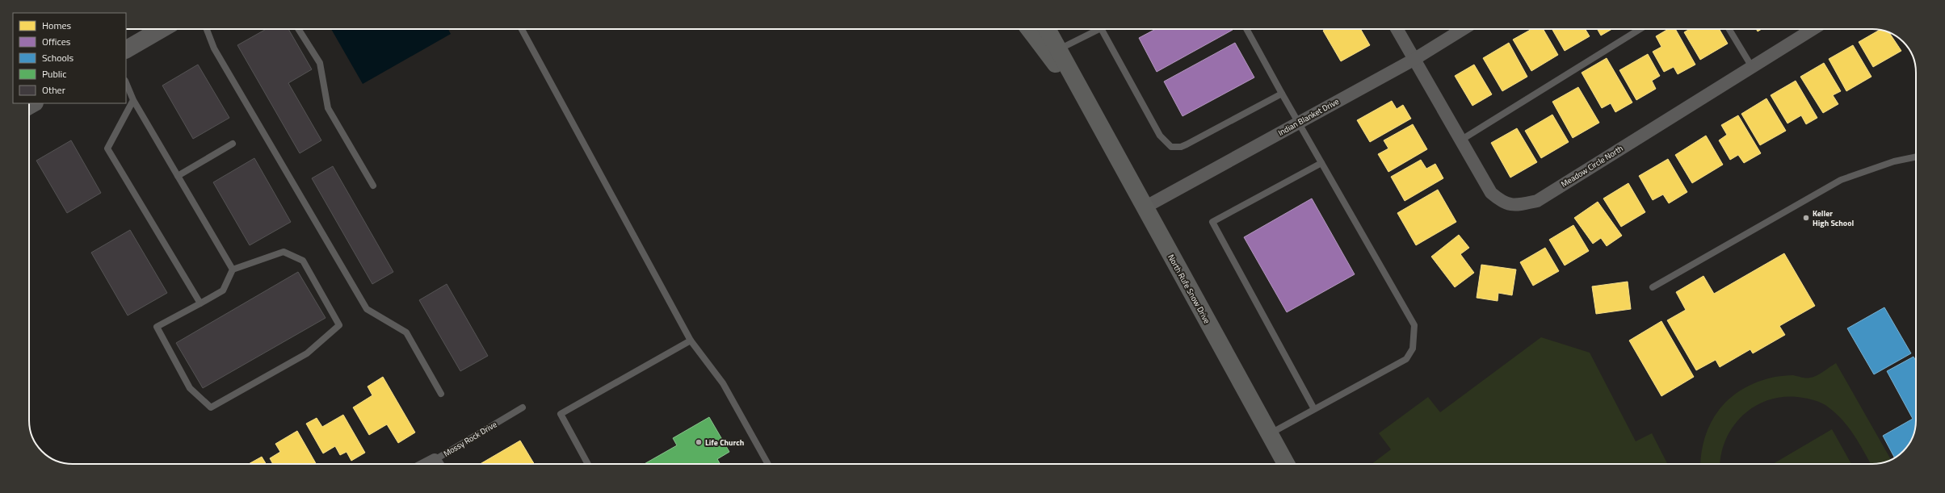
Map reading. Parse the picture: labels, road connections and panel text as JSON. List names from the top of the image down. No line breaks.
{"streets":{"main road":["North Rufe Snow Drive"],"street":["Indian Blanket Drive","Meadow Circle North"],"lane":["Mossy Rock Drive"]},"crossings":[["Indian Blanket Drive","Meadow Circle North"],["Indian Blanket Drive","North Rufe Snow Drive"]],"places":["Keller High School","Life Church"],"legend":["Homes","Offices","Schools","Public","Other"]}
